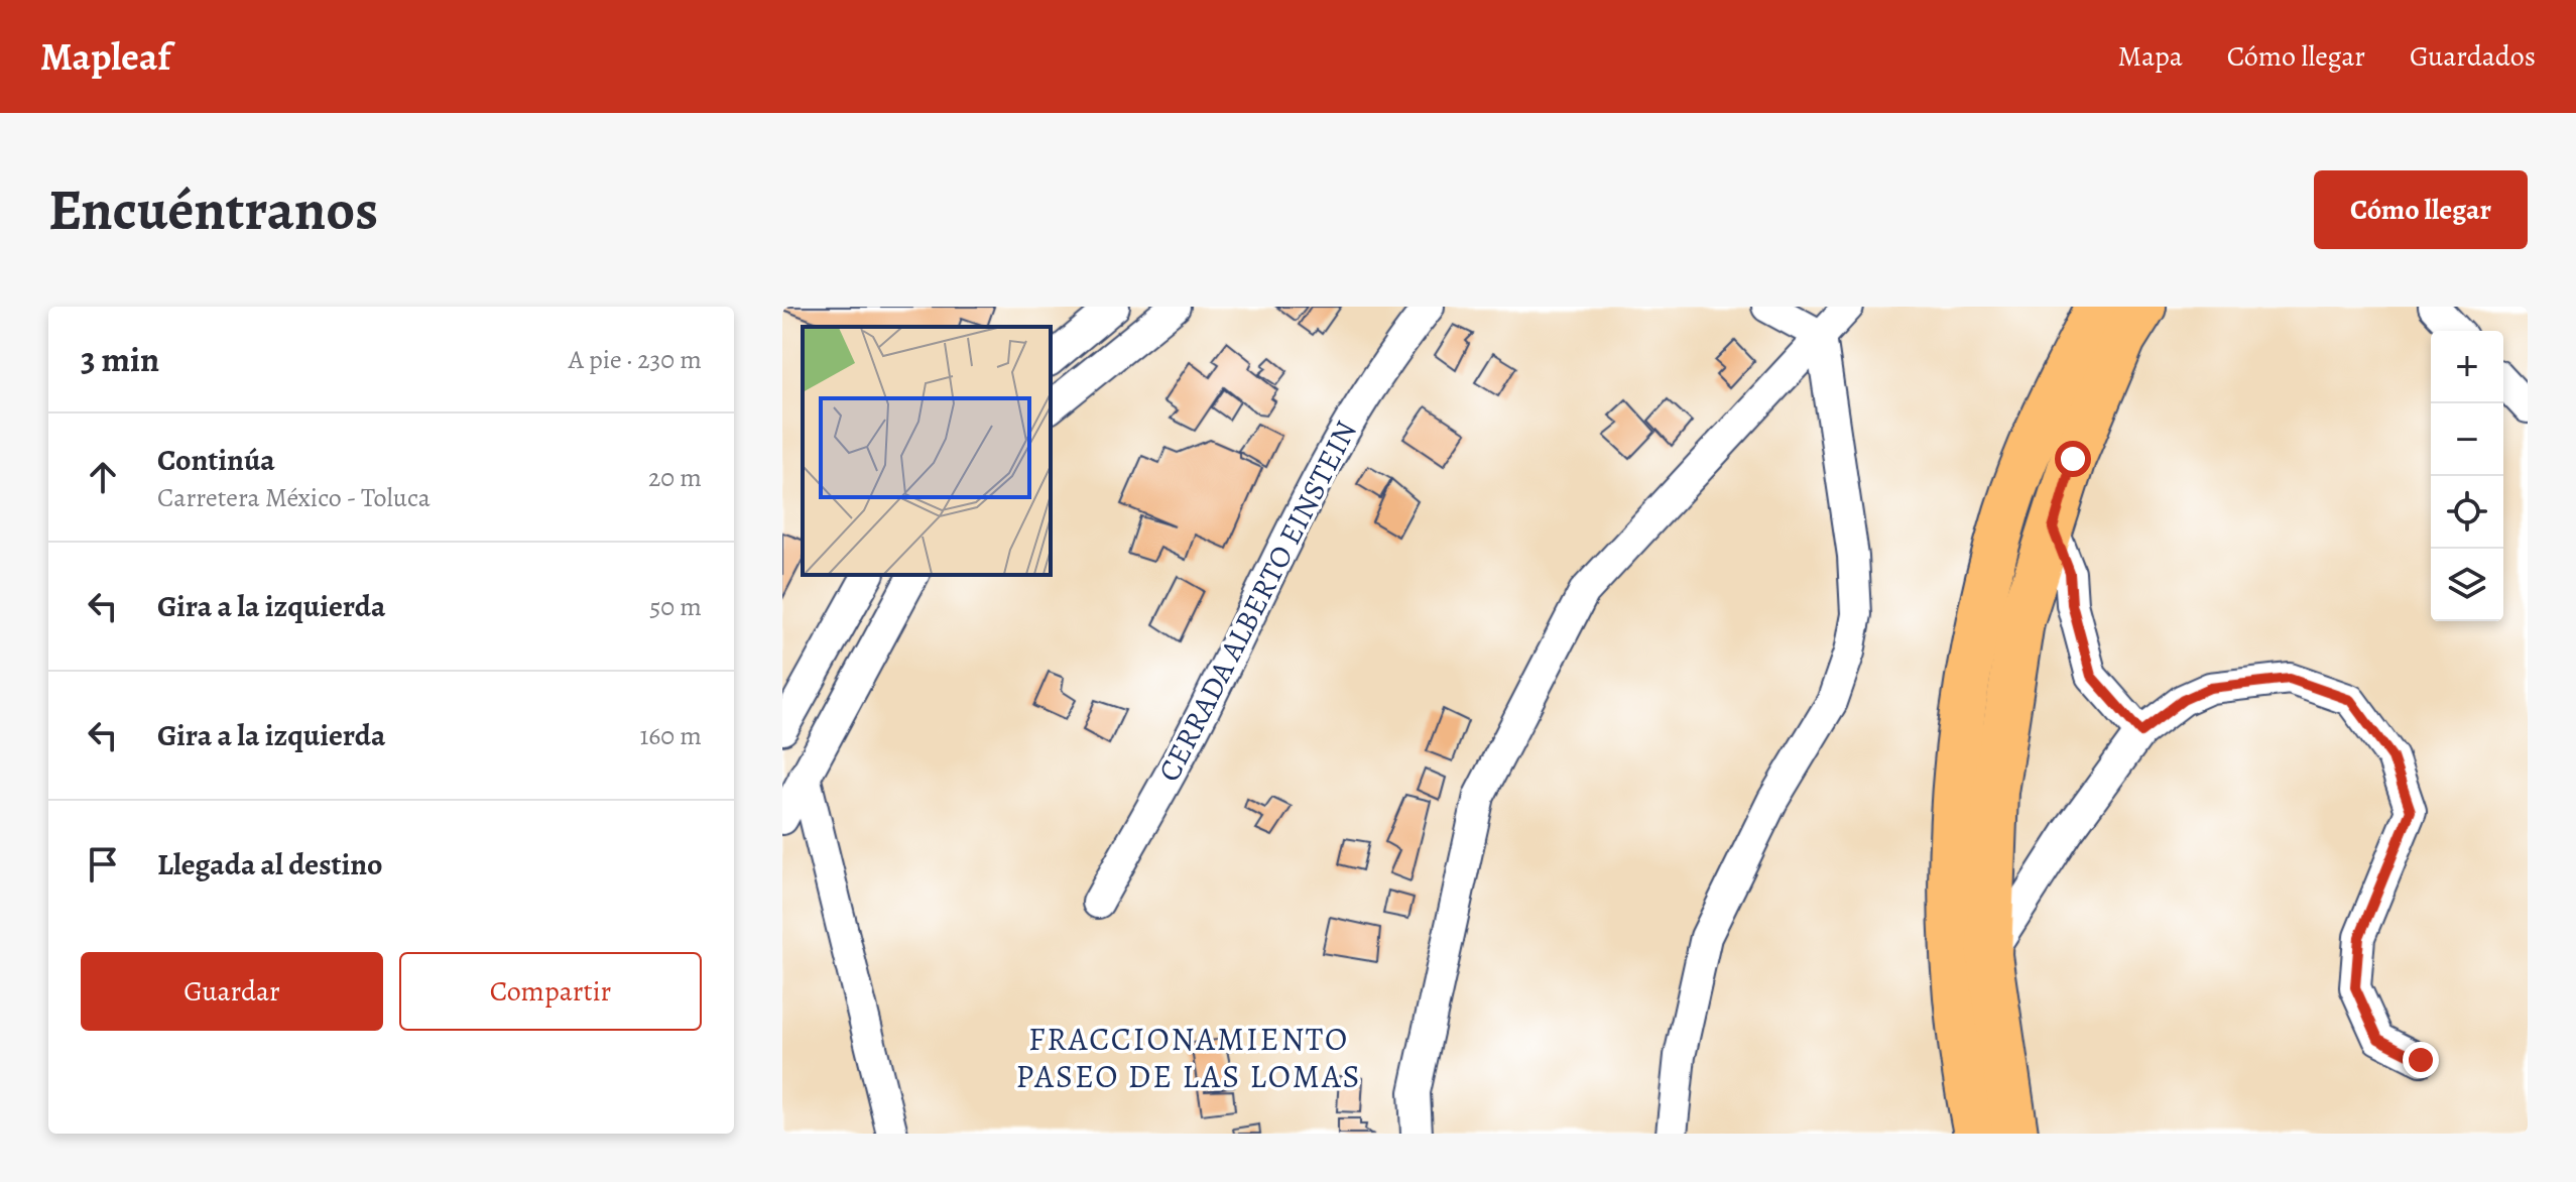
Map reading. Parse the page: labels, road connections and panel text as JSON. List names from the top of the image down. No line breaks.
{"streets":{"street":["CERRADA ALBERTO EINSTEIN"]},"districts":["FRACCIONAMIENTO PASEO DE LAS LOMAS"],"page":{"header":"Mapleaf","nav":["Mapa","Cómo llegar","Guardados"],"buttons":["Cómo llegar",["Guardar","Compartir"]],"title":"Encuéntranos","heading":["3 min","A pie · 230 m"],"map_buttons":["+","−"],"list":[["Continúa","Carretera México - Toluca","20 m"],["Gira a la izquierda","50 m"],["Gira a la izquierda","160 m"],"Llegada al destino"]}}
